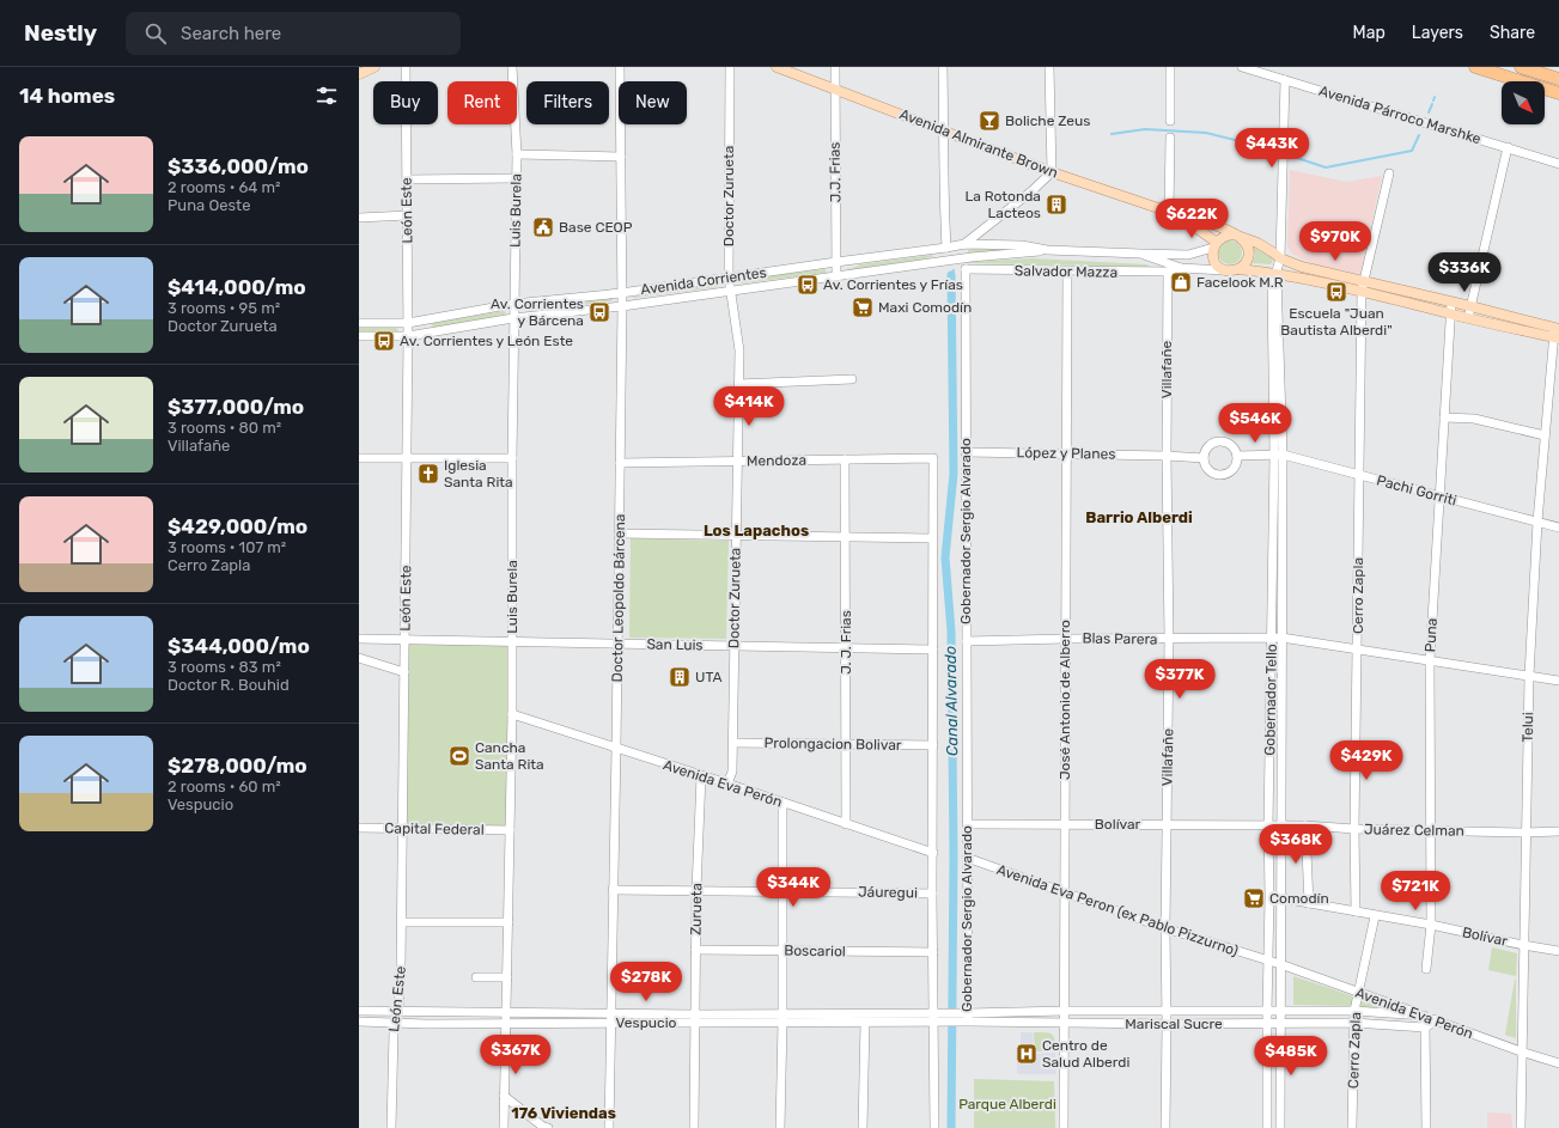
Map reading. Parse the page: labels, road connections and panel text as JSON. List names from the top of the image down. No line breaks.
{"streets":{"main road":["Avenida Almirante Brown"],"street":["Avenida Párroco Marshke","J.J. Frias","Doctor Zurueta","León Este","Luis Burela","Salvador Mazza","Avenida Corrientes","Villafañe","López y Planes","Mendoza","Pachi Gorriti","Gobernador Sergio Alvarado","Cerro Zapla","Doctor Leopoldo Bárcena","Puna","Blas Parera","J. J. Frias","San Luis","José Antonio de Alberro","Gobernador Tello","Telui","Prolongacion Bolivar","Avenida Eva Perón","Bolívar","Capital Federal","Juárez Celman","Jáuregui","Zurueta","Avenida Eva Peron (ex Pablo Pizzurno)","Boscariol","Vespucio","Mariscal Sucre"]},"crossings":[["Avenida Párroco Marshke","Gobernador Tello"],["Avenida Almirante Brown","J.J. Frias"],["J.J. Frias","Avenida Corrientes"],["Doctor Zurueta","Avenida Corrientes"],["Doctor Zurueta","Mendoza"],["Doctor Zurueta","San Luis"],["Doctor Zurueta","Prolongacion Bolivar"],["Doctor Zurueta","Avenida Eva Perón"],["León Este","Avenida Corrientes"],["León Este","San Luis"],["León Este","Capital Federal"],["León Este","Vespucio"],["Luis Burela","Avenida Corrientes"],["Luis Burela","San Luis"],["Luis Burela","Avenida Eva Perón"],["Luis Burela","Capital Federal"],["Luis Burela","Vespucio"],["Salvador Mazza","Avenida Corrientes"],["Salvador Mazza","Villafañe"],["Salvador Mazza","Gobernador Sergio Alvarado"],["Salvador Mazza","José Antonio de Alberro"],["Avenida Corrientes","Doctor Leopoldo Bárcena"],["Villafañe","López y Planes"],["Villafañe","Blas Parera"],["Villafañe","Bolívar"],["Villafañe","Avenida Eva Peron (ex Pablo Pizzurno)"],["Villafañe","Mariscal Sucre"],["López y Planes","Pachi Gorriti"],["López y Planes","Gobernador Sergio Alvarado"],["López y Planes","José Antonio de Alberro"],["Mendoza","Doctor Leopoldo Bárcena"],["Mendoza","J. J. Frias"],["Pachi Gorriti","Cerro Zapla"],["Pachi Gorriti","Puna"],["Pachi Gorriti","Gobernador Tello"],["Pachi Gorriti","Telui"],["Gobernador Sergio Alvarado","Blas Parera"],["Gobernador Sergio Alvarado","Bolívar"],["Gobernador Sergio Alvarado","Avenida Eva Peron (ex Pablo Pizzurno)"],["Gobernador Sergio Alvarado","Mariscal Sucre"],["Cerro Zapla","Blas Parera"],["Cerro Zapla","Avenida Eva Perón"],["Cerro Zapla","Bolívar"],["Cerro Zapla","Juárez Celman"],["Cerro Zapla","Mariscal Sucre"],["Doctor Leopoldo Bárcena","San Luis"],["Doctor Leopoldo Bárcena","Avenida Eva Perón"],["Doctor Leopoldo Bárcena","Jáuregui"],["Doctor Leopoldo Bárcena","Vespucio"],["Puna","Blas Parera"],["Puna","Bolívar"],["Puna","Juárez Celman"],["Blas Parera","José Antonio de Alberro"],["Blas Parera","Gobernador Tello"],["Blas Parera","Telui"],["J. J. Frias","San Luis"],["J. J. Frias","Prolongacion Bolivar"],["J. J. Frias","Avenida Eva Perón"],["José Antonio de Alberro","Bolívar"],["José Antonio de Alberro","Avenida Eva Peron (ex Pablo Pizzurno)"],["José Antonio de Alberro","Mariscal Sucre"],["Gobernador Tello","Avenida Eva Perón"],["Gobernador Tello","Bolívar"],["Gobernador Tello","Juárez Celman"],["Gobernador Tello","Avenida Eva Peron (ex Pablo Pizzurno)"],["Gobernador Tello","Mariscal Sucre"],["Telui","Avenida Eva Perón"],["Telui","Bolívar"],["Telui","Juárez Celman"],["Avenida Eva Perón","Zurueta"],["Avenida Eva Perón","Avenida Eva Peron (ex Pablo Pizzurno)"],["Avenida Eva Perón","Mariscal Sucre"],["Bolívar","Juárez Celman"],["Jáuregui","Zurueta"],["Zurueta","Boscariol"],["Zurueta","Vespucio"]],"districts":["Barrio Alberdi","Los Lapachos","176 Viviendas"],"water":["Canal Alvarado"],"parks":["Parque Alberdi"],"places":{"bar":["Boliche Zeus"],"building":["La Rotonda Lacteos","UTA"],"public building":["Base CEOP"],"shop":["Facelook M.R"],"bus stop":["Av. Corrientes y Frías","Escuela \"Juan Bautista Alberdi\"","Av. Corrientes y Bárcena","Av. Corrientes y León Este"],"supermarket":["Maxi Comodín","Comodín"],"church":["Iglesia Santa Rita"],"sports":["Cancha Santa Rita"],"hospital":["Centro de Salud Alberdi"]},"north":"bottom right","page":{"header":"Nestly","search":"Search here","nav":["Map","Layers","Share"],"heading":"14 homes","chip":["Buy","Rent","Filters","New"],"list":[{"name":"$336,000/mo","note":"2 rooms · 64 m² · Puna Oeste"},{"name":"$414,000/mo","note":"3 rooms · 95 m² · Doctor Zurueta"},{"name":"$377,000/mo","note":"3 rooms · 80 m² · Villafañe"},{"name":"$429,000/mo","note":"3 rooms · 107 m² · Cerro Zapla"},{"name":"$344,000/mo","note":"3 rooms · 83 m² · Doctor R. Bouhid"},{"name":"$278,000/mo","note":"2 rooms · 60 m² · Vespucio"}],"price":["$443K","$622K","$970K","$336K","$414K","$546K","$377K","$429K","$368K","$344K","$721K","$278K","$367K","$485K"]}}
